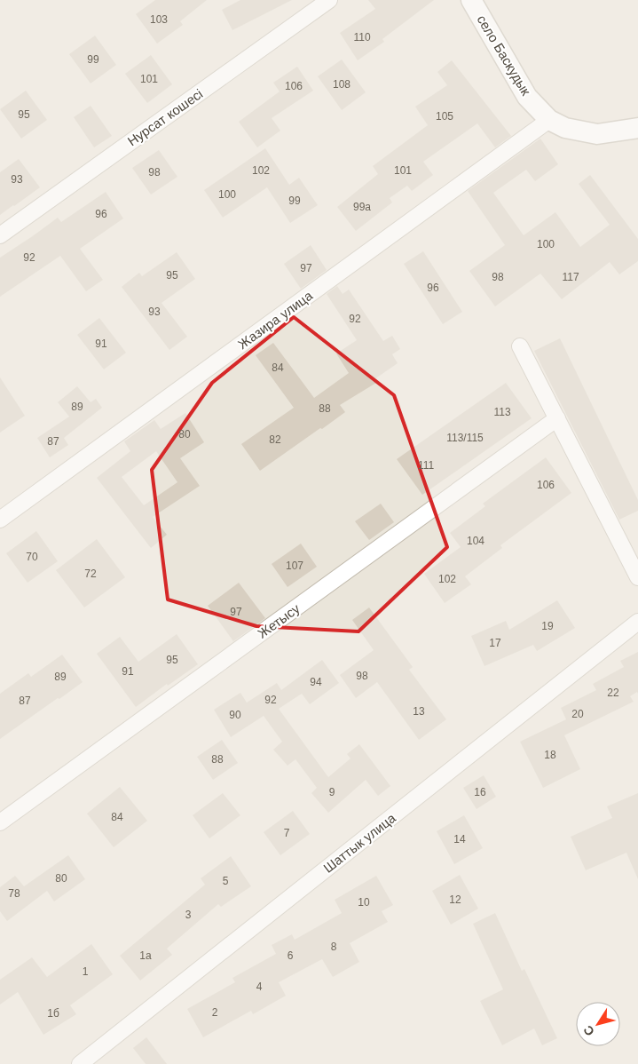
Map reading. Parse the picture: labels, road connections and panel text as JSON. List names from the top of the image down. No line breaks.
{"streets":{"street":["село Баскудык","Нурсат кошесi","Жазира улица","Жетысу","Шаттык улица"]},"crossings":[["село Баскудык","Жазира улица"]],"house_numbers":["103","110","99","101","108","106","95","105","102","101","98","93","100","99","99а","96","100","92","97","95","98","117","96","93","92","91","84","89","88","113","80","113/115","82","87","111","106","104","70","107","72","102","97","19","17","95","91","98","89","94","22","92","87","13","20","90","18","88","9","16","84","7","14","80","5","78","12","10","3","8","1а","6","1","4","2","1б"],"north":"bottom left"}
